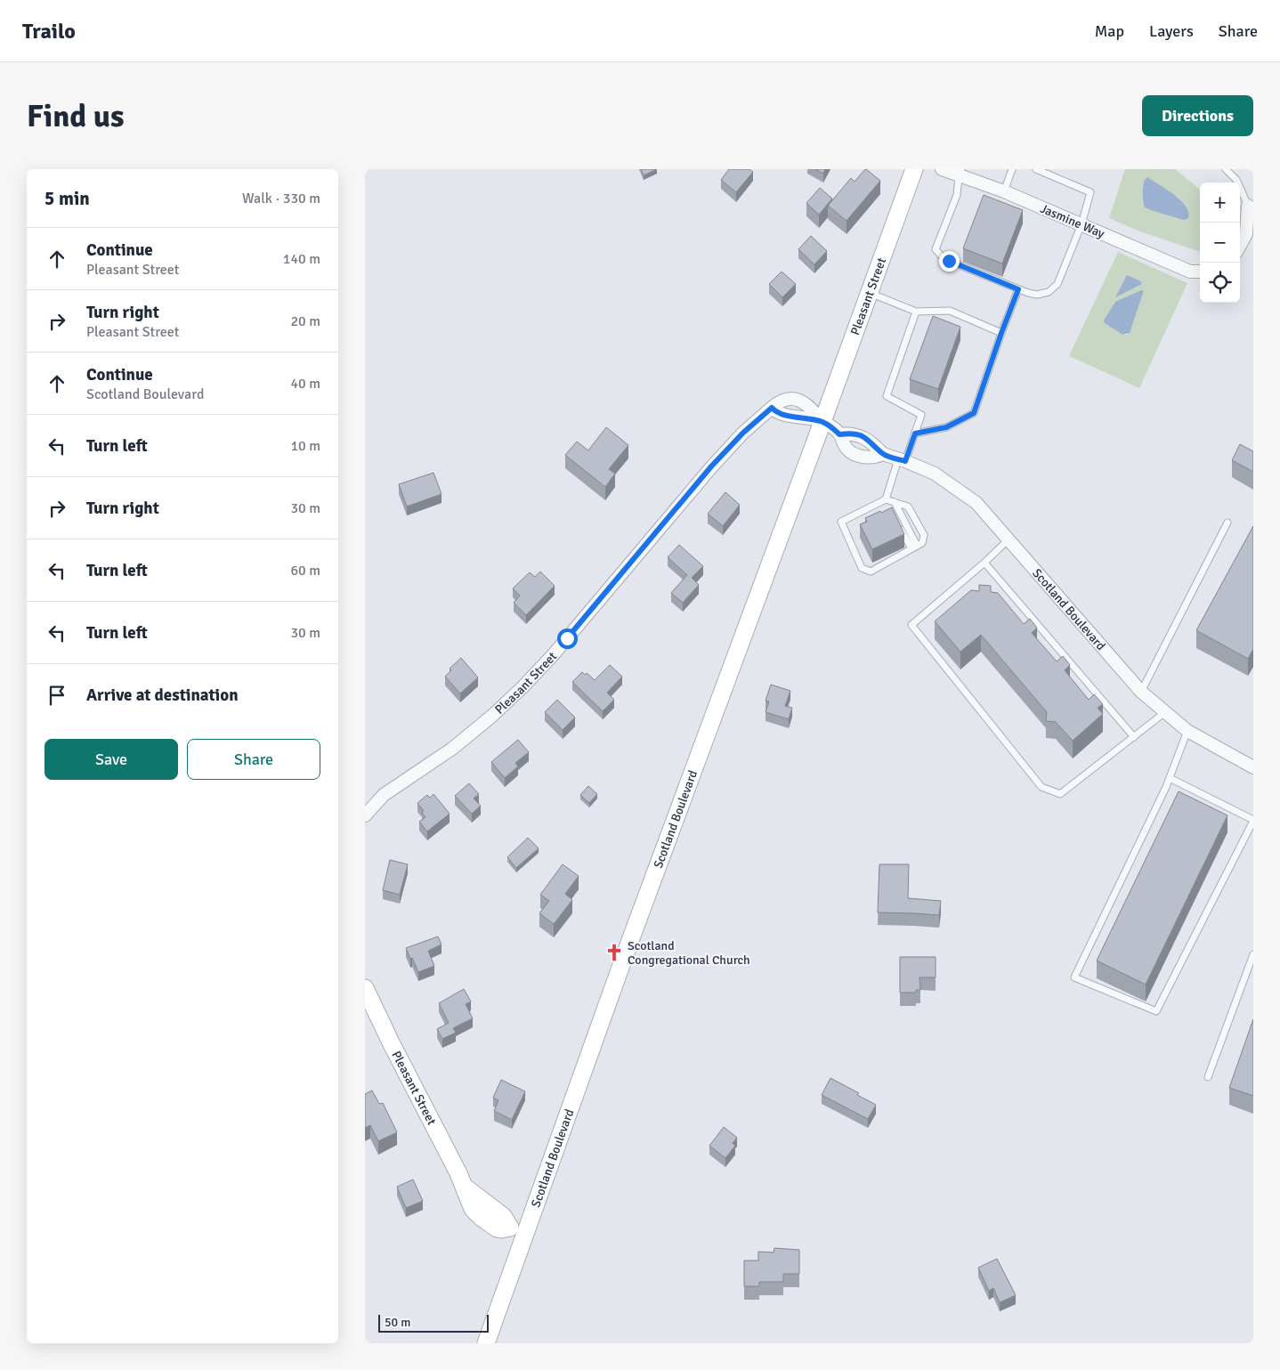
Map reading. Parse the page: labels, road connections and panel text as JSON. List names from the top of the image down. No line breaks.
{"streets":{"main road":["Pleasant Street","Scotland Boulevard"],"street":["Jasmine Way"]},"crossings":[["Pleasant Street","Scotland Boulevard"]],"places":{"church":["Scotland Congregational Church"]},"scale_bar":"50 m","page":{"header":"Trailo","nav":["Map","Layers","Share"],"buttons":["Directions",["Save","Share"]],"title":"Find us","heading":["5 min","Walk · 330 m"],"map_buttons":["+","−"],"list":[["Continue","Pleasant Street","140 m"],["Turn right","Pleasant Street","20 m"],["Continue","Scotland Boulevard","40 m"],["Turn left","10 m"],["Turn right","30 m"],["Turn left","60 m"],["Turn left","30 m"],"Arrive at destination"],"scale":"50 m"}}
